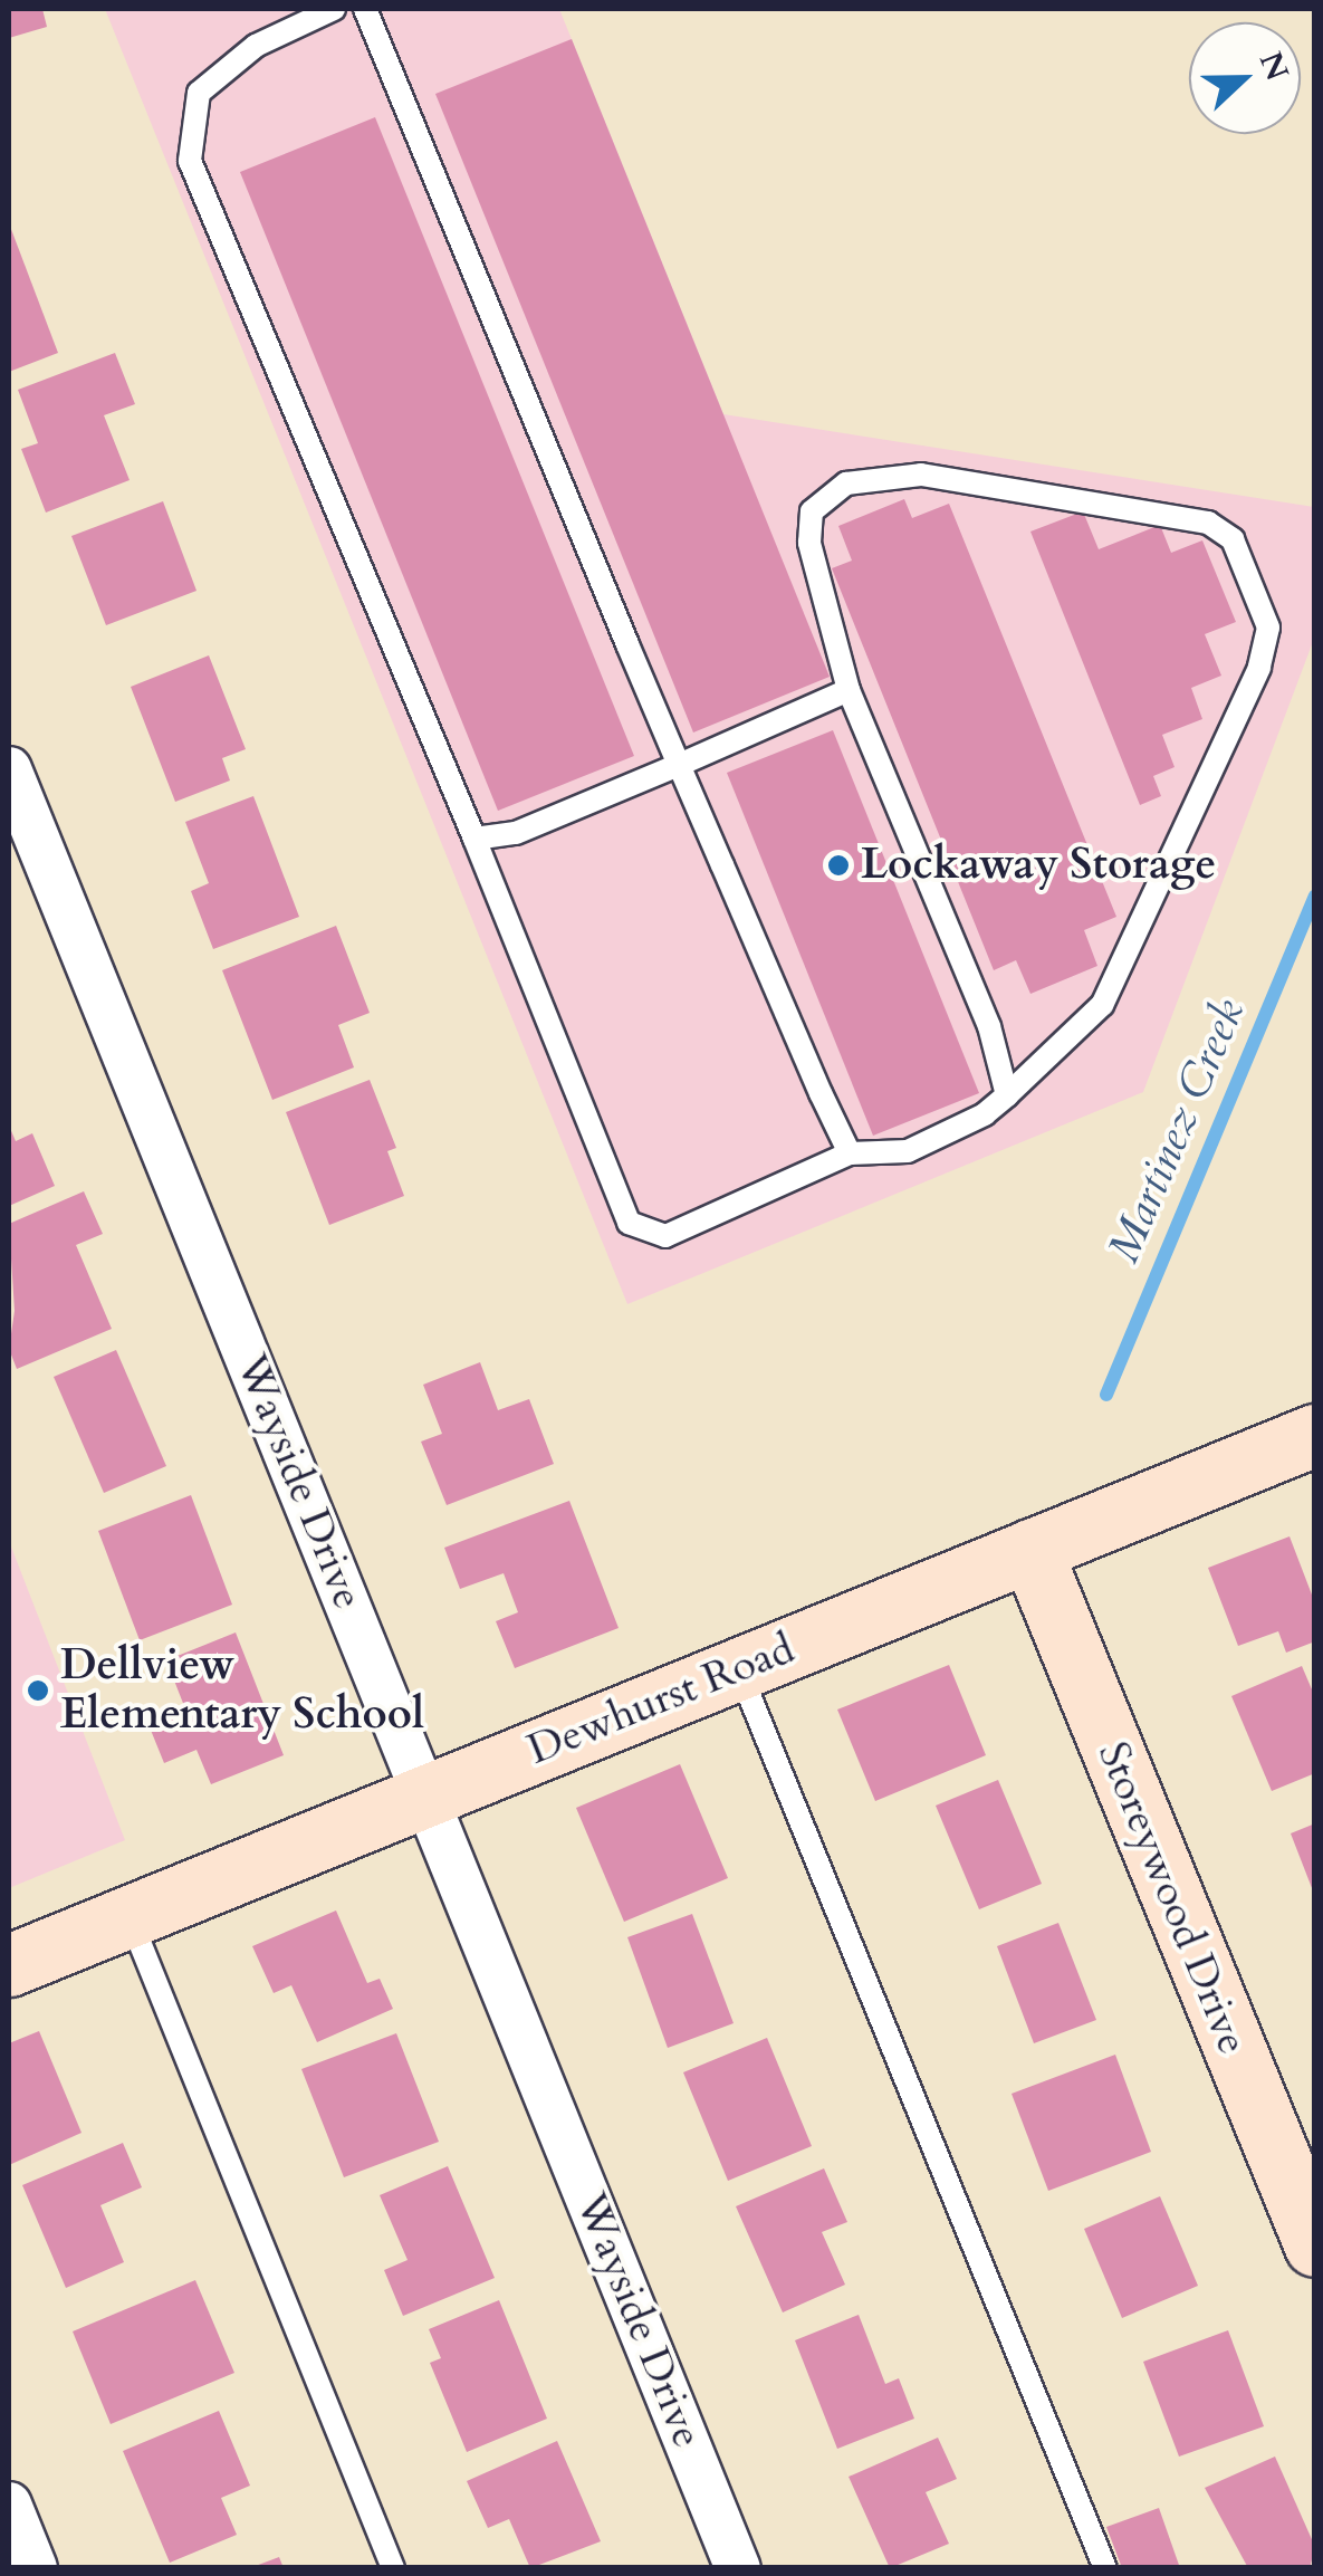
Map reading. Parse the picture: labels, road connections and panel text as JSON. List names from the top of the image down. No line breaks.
{"streets":{"street":["Wayside Drive","Dewhurst Road","Storeywood Drive"]},"crossings":[["Wayside Drive","Dewhurst Road"],["Dewhurst Road","Storeywood Drive"]],"water":["Martinez Creek"],"places":["Lockaway Storage","Dellview Elementary School"],"north":"right"}
